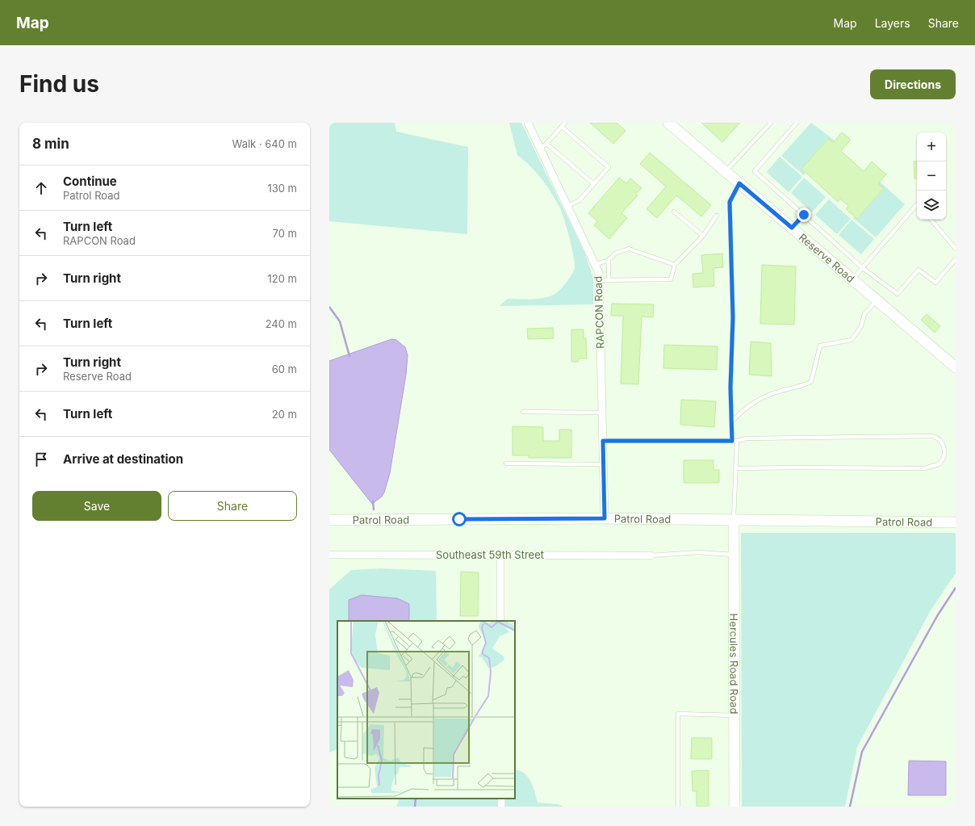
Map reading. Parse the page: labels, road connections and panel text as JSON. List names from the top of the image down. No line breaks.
{"streets":{"street":["Reserve Road","RAPCON Road","Patrol Road","Southeast 59th Street","Hercules Road Road"]},"crossings":[["RAPCON Road","Patrol Road"],["Patrol Road","Hercules Road Road"]],"page":{"header":"Map","nav":["Map","Layers","Share"],"buttons":["Directions",["Save","Share"]],"title":"Find us","heading":["8 min","Walk · 640 m"],"map_buttons":["+","−"],"list":[["Continue","Patrol Road","130 m"],["Turn left","RAPCON Road","70 m"],["Turn right","120 m"],["Turn left","240 m"],["Turn right","Reserve Road","60 m"],["Turn left","20 m"],"Arrive at destination"]}}
